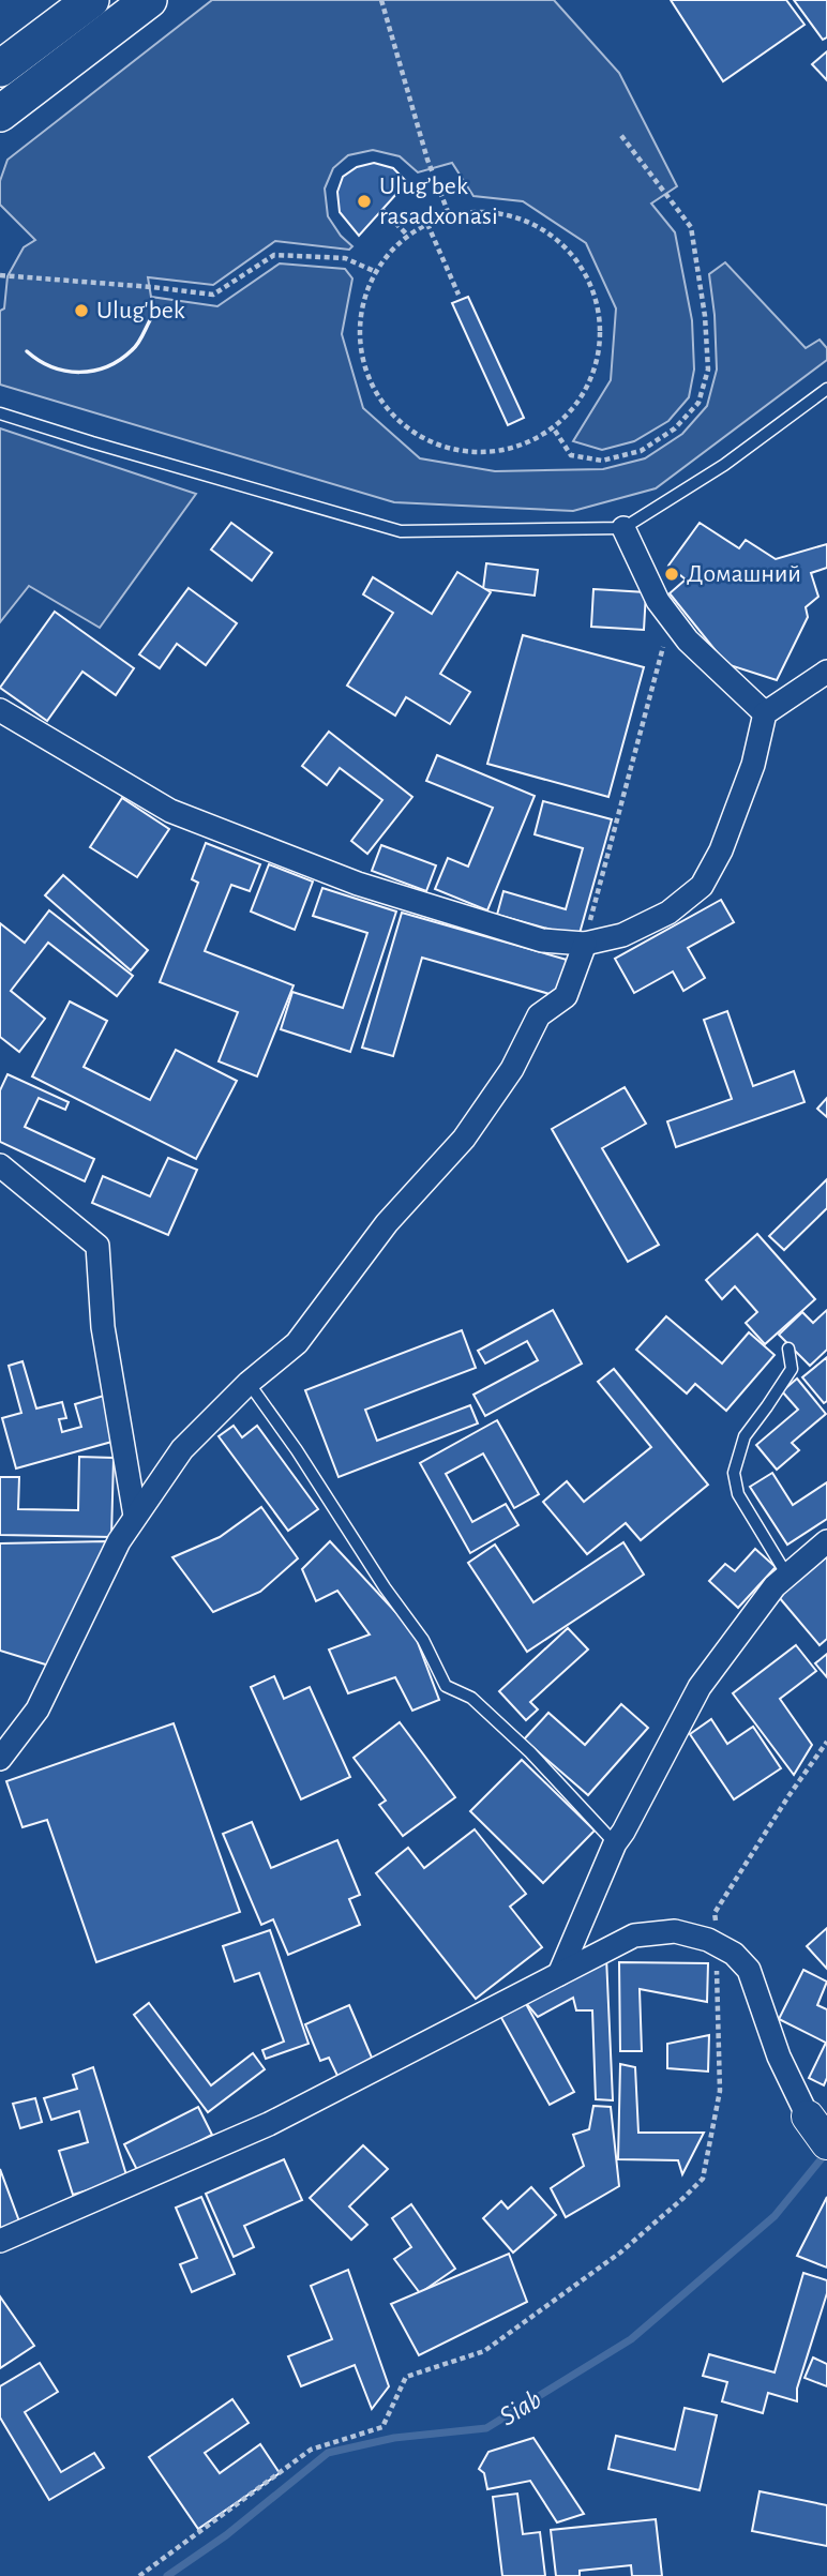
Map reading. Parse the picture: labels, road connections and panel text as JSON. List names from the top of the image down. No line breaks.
{"water":["Siab"],"places":["Ulug’bek rasadxonasi","Ulug'bek","Домашний"]}
